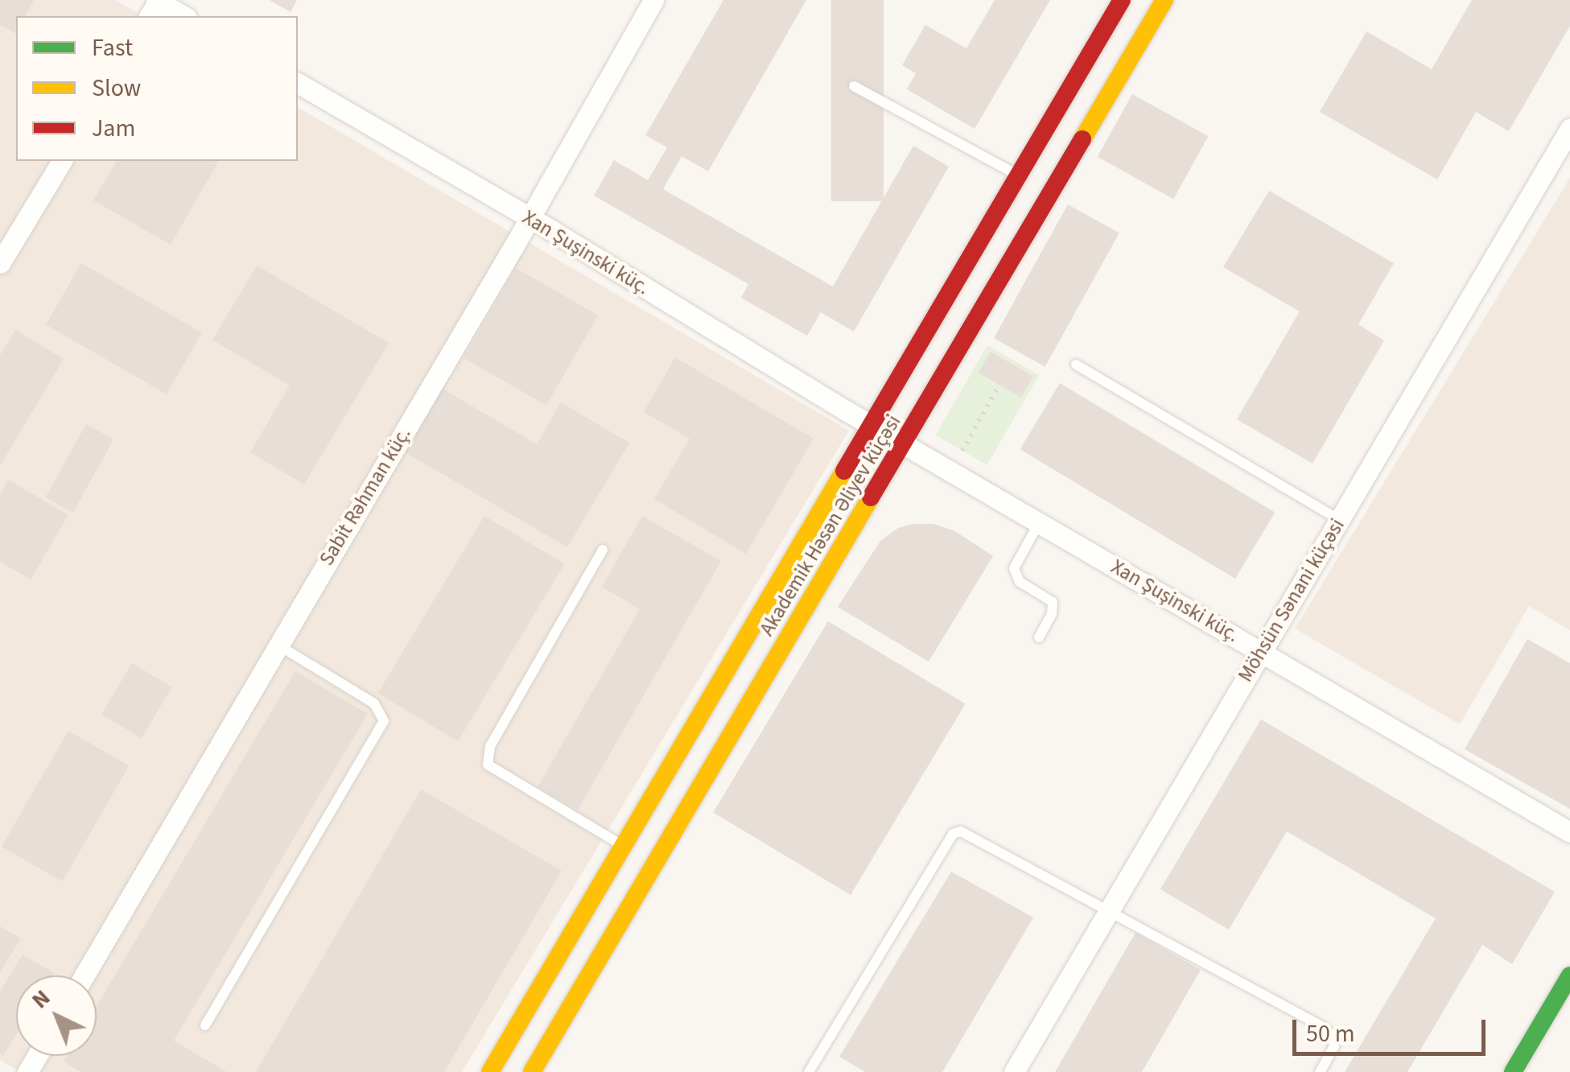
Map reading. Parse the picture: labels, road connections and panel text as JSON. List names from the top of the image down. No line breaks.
{"streets":{"main road":["Akademik Həsən Əliyev küçəsi"],"street":["Xan Şuşinski küç.","Sabit Rəhman küç.","Möhsün Sənani küçəsi"]},"crossings":[["Xan Şuşinski küç.","Sabit Rəhman küç."],["Xan Şuşinski küç.","Akademik Həsən Əliyev küçəsi"],["Xan Şuşinski küç.","Möhsün Sənani küçəsi"]],"legend":["Fast","Slow","Jam"],"scale_bar":"50 m","north":"top left"}
